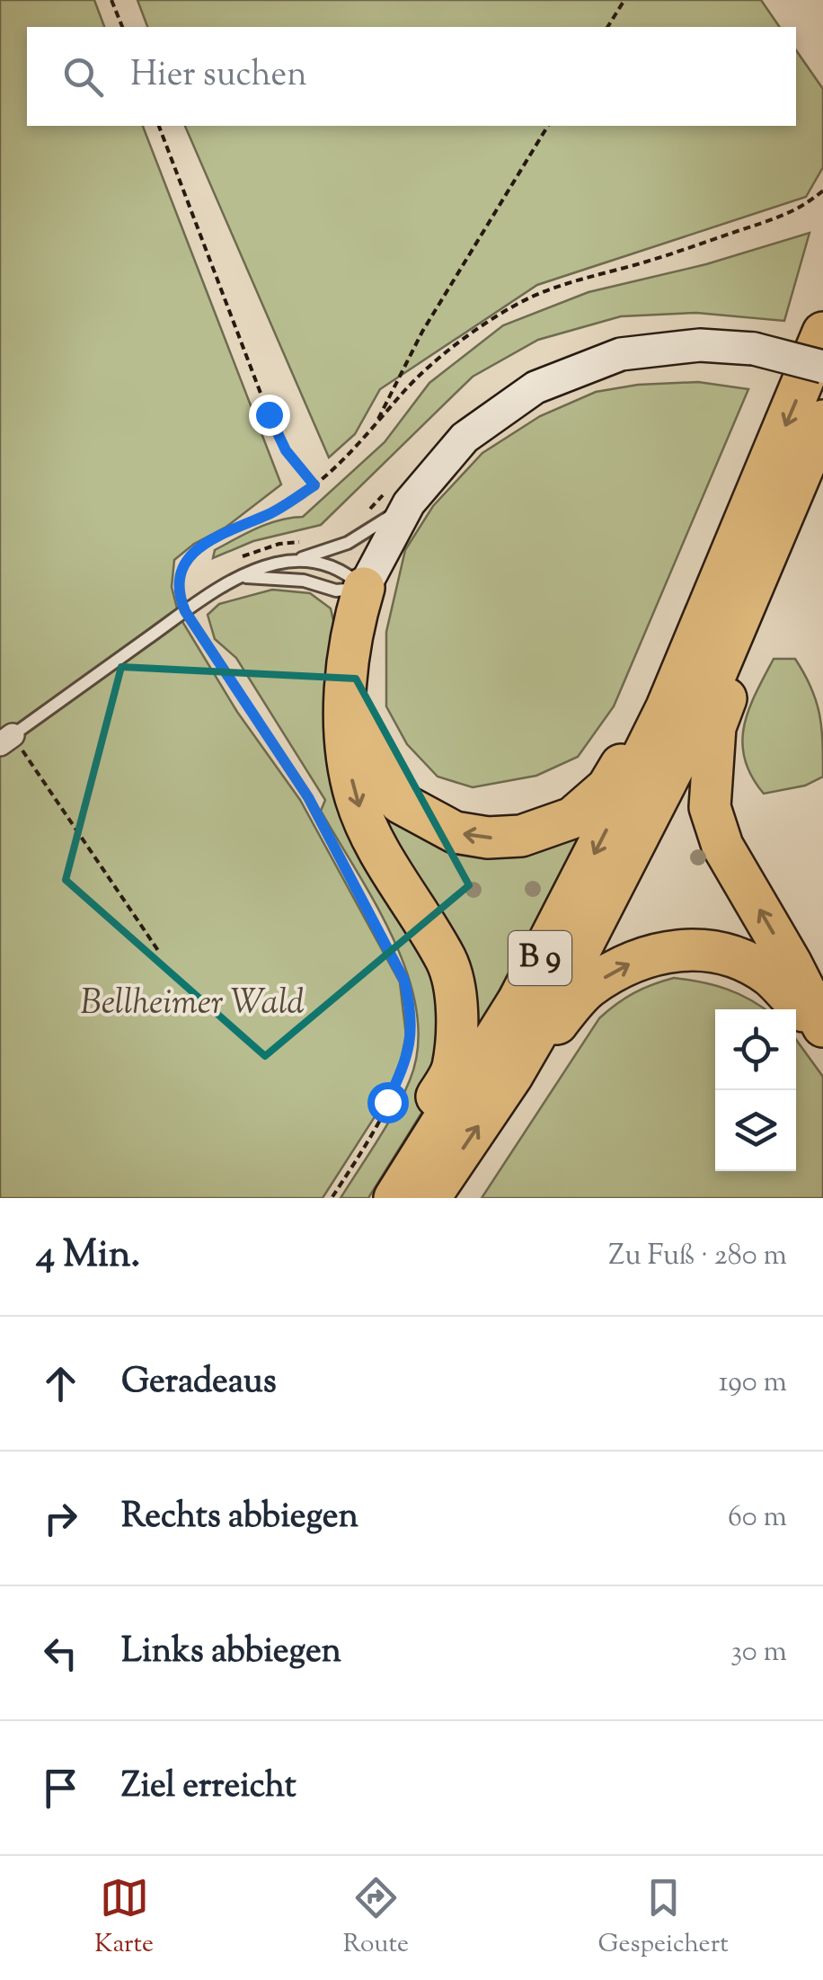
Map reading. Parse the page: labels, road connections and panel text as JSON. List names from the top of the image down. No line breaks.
{"streets":{"highway":["B 9"]},"parks":["Bellheimer Wald"],"page":{"search":"Hier suchen","heading":["4 Min.","Zu Fuß · 280 m"],"list":[["Geradeaus","190 m"],["Rechts abbiegen","60 m"],["Links abbiegen","30 m"],"Ziel erreicht"],"nav":["Karte","Route","Gespeichert"]}}
